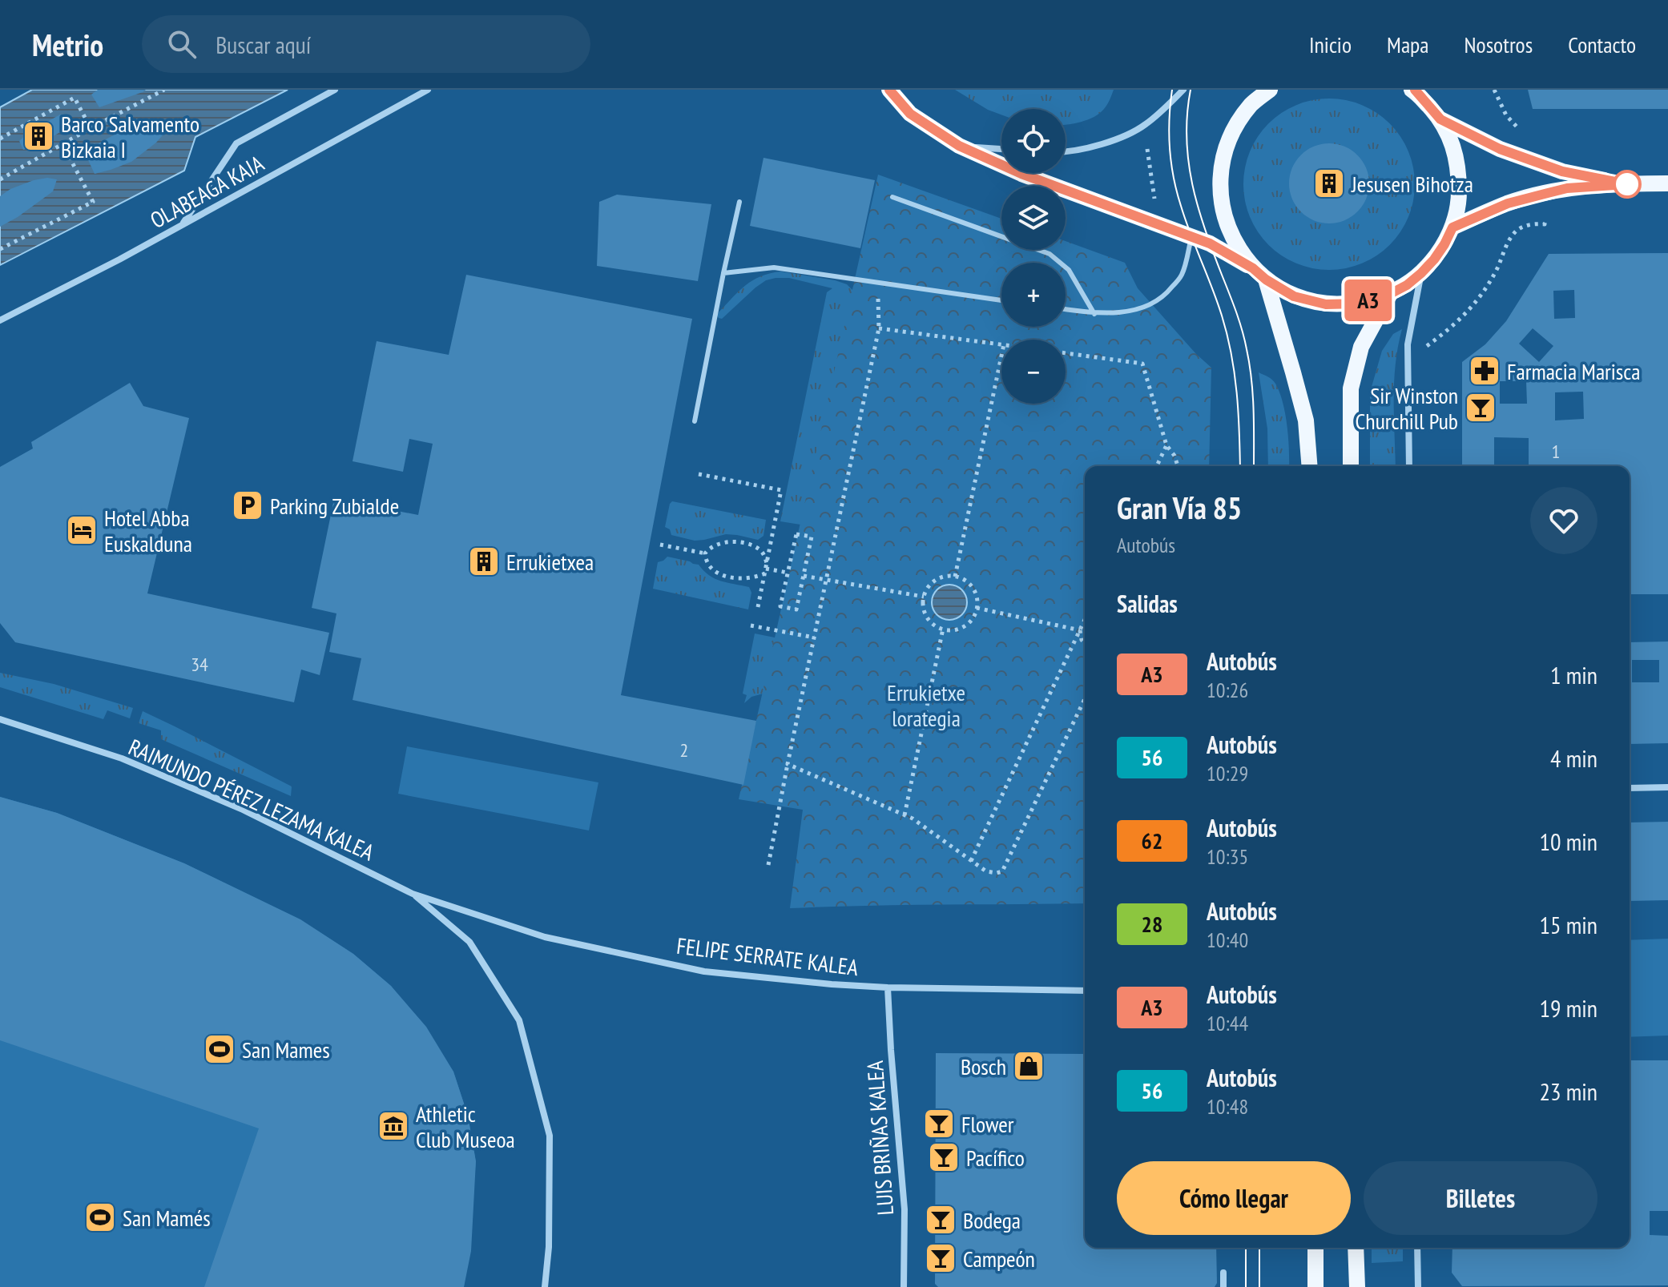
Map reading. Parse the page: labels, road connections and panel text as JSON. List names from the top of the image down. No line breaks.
{"streets":{"street":["OLABEAGA KAIA","RAIMUNDO PÉREZ LEZAMA KALEA","FELIPE SERRATE KALEA","LUIS BRIÑAS KALEA"]},"crossings":[["RAIMUNDO PÉREZ LEZAMA KALEA","FELIPE SERRATE KALEA"],["FELIPE SERRATE KALEA","LUIS BRIÑAS KALEA"]],"parks":["Errukietxe lorategia"],"places":{"building":["Barco Salvamento Bizkaia I","Jesusen Bihotza","Errukietxea"],"pharmacy":["Farmacia Marisca"],"bar":["Sir Winston Churchill Pub","Flower","Pacífico","Bodega","Campeón"],"parking":["Parking Zubialde"],"hotel":["Hotel Abba Euskalduna"],"sports":["San Mames","San Mamés"],"shop":["Bosch"],"museum":["Athletic Club Museoa"]},"lines":["bus line A3"],"house_numbers":["1","34","2"],"page":{"header":"Metrio","search":"Buscar aquí","nav":["Inicio","Mapa","Nosotros","Contacto"],"on_map":"A3","map_buttons":["+","−"],"heading":[["Gran Vía 85","Autobús"],"Salidas"],"list":[{"mark":"A3","name":"Autobús","note":"10:26","value":"1 min"},{"mark":"56","name":"Autobús","note":"10:29","value":"4 min"},{"mark":"62","name":"Autobús","note":"10:35","value":"10 min"},{"mark":"28","name":"Autobús","note":"10:40","value":"15 min"},{"mark":"A3","name":"Autobús","note":"10:44","value":"19 min"},{"mark":"56","name":"Autobús","note":"10:48","value":"23 min"}],"buttons":["Cómo llegar","Billetes"]}}
